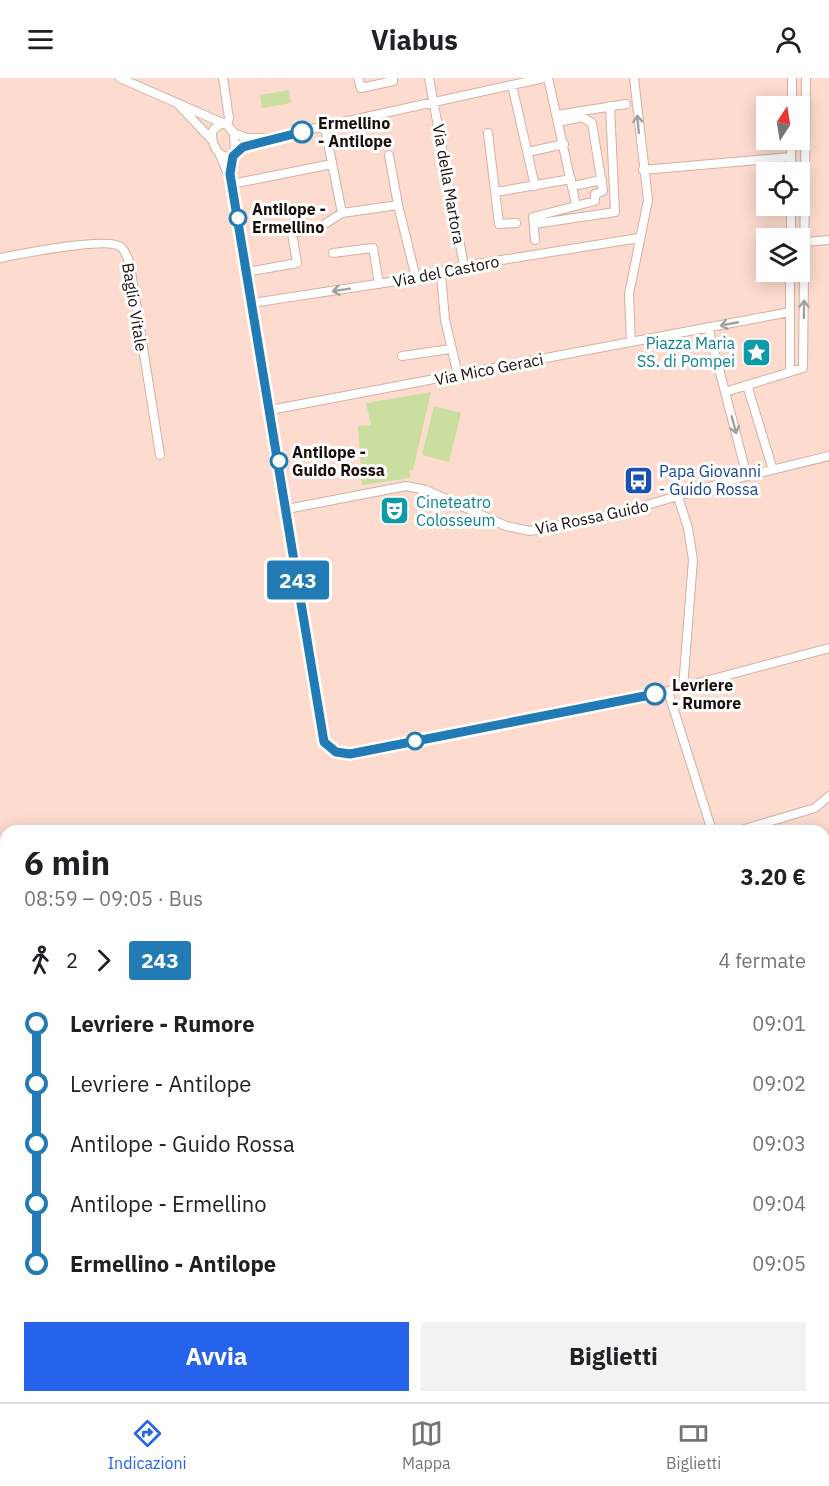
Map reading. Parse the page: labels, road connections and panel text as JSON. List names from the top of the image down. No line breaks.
{"streets":{"street":["Via della Martora","Via del Castoro","Baglio Vitale","Via Mico Geraci","Via Rossa Guido"]},"crossings":[["Via della Martora","Via del Castoro"]],"places":{"other":["Ermellino - Antilope","Antilope - Ermellino","Antilope - Guido Rossa","Levriere - Rumore"],"place":["Piazza Maria SS. di Pompei"],"bus stop":["Papa Giovanni - Guido Rossa"],"theatre":["Cineteatro Colosseum"]},"lines":["bus line 243"],"north":"top","page":{"header":"Viabus","on_map":"243","heading":["6 min","08:59 – 09:05 · Bus","3.20 €"],"legs":["2","243","4 fermate"],"list":[{"name":"Levriere - Rumore","value":"09:01"},{"name":"Levriere - Antilope","value":"09:02"},{"name":"Antilope - Guido Rossa","value":"09:03"},{"name":"Antilope - Ermellino","value":"09:04"},{"name":"Ermellino - Antilope","value":"09:05"}],"buttons":["Avvia","Biglietti"],"tabs":["Indicazioni","Mappa","Biglietti"]}}
